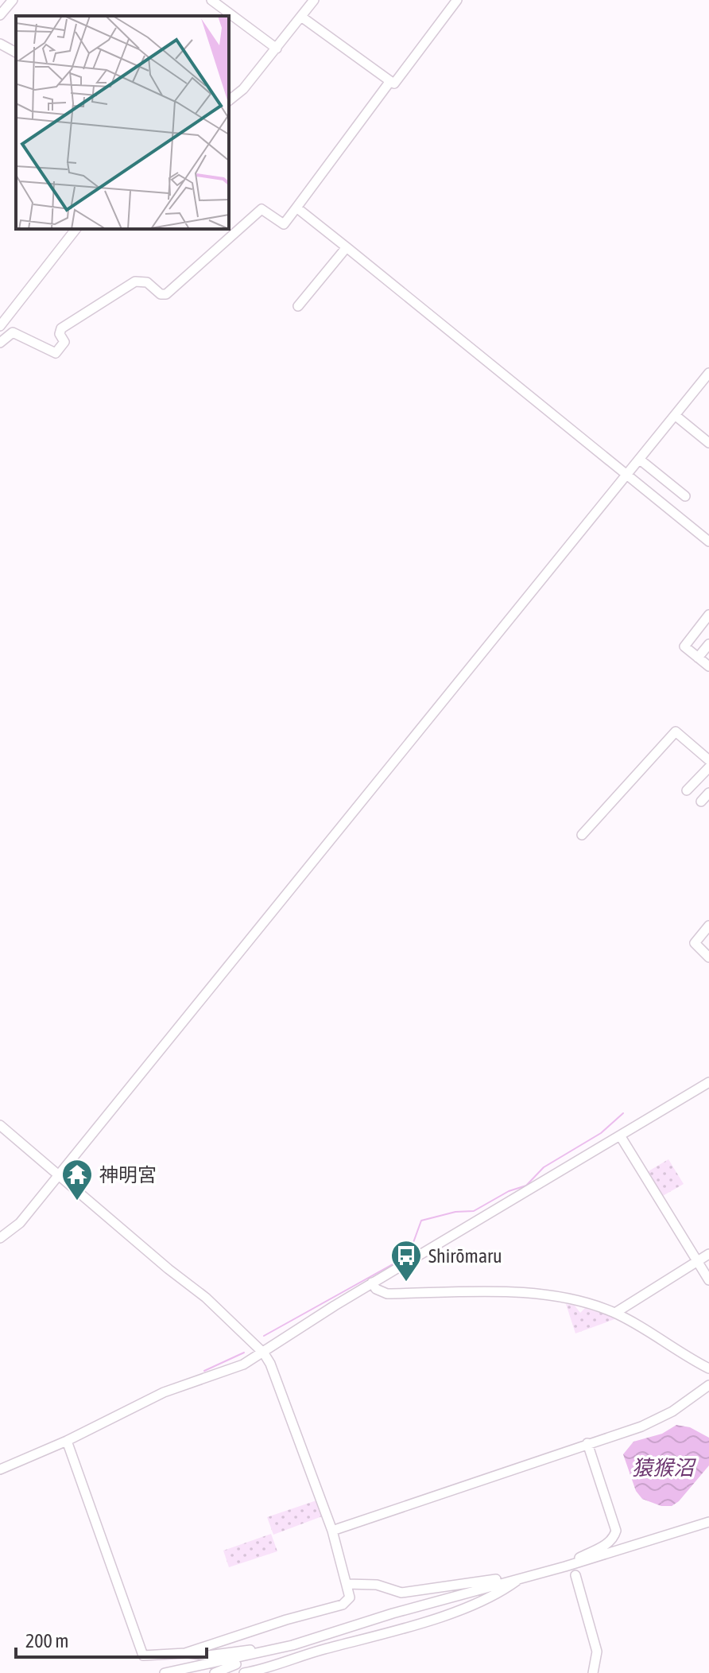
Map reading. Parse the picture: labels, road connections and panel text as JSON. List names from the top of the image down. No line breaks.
{"water":["猿猴沼"],"places":{"temple":["神明宮"],"bus stop":["Shirōmaru"]},"scale_bar":"200 m"}
